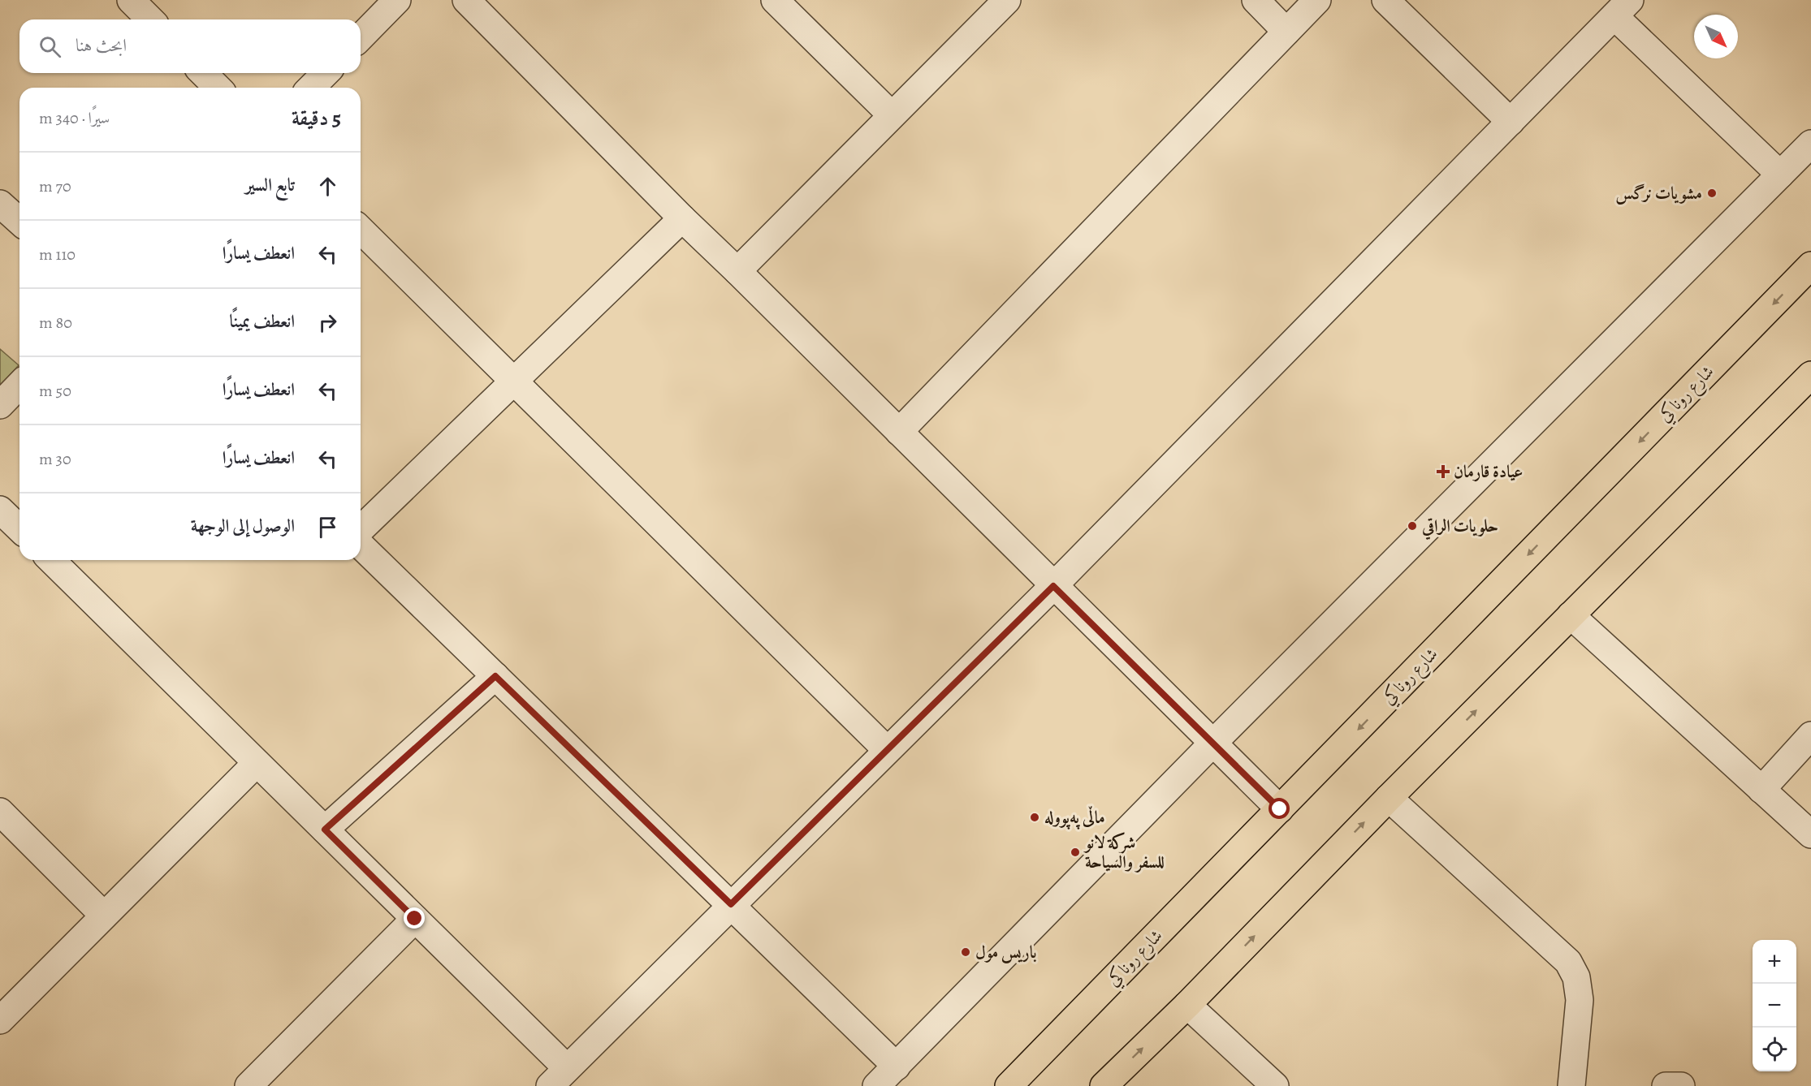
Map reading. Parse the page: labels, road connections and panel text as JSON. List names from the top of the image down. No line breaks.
{"streets":{"main road":["شارع روناكي"]},"places":{"other":["مشويات نرگس","حلويات الراقي","ماڵی پەپوولە","شركة لانو للسفر والسياحة","باريس مول"],"health":["عيادة قارمان"]},"north":"bottom right","page":{"search":"ابحث هنا","heading":["5 دقيقة","سيرًا · 340 m"],"list":[["تابع السير","70 m"],["انعطف يسارًا","110 m"],["انعطف يمينًا","80 m"],["انعطف يسارًا","50 m"],["انعطف يسارًا","30 m"],"الوصول إلى الوجهة"],"map_buttons":["+","−"]}}
